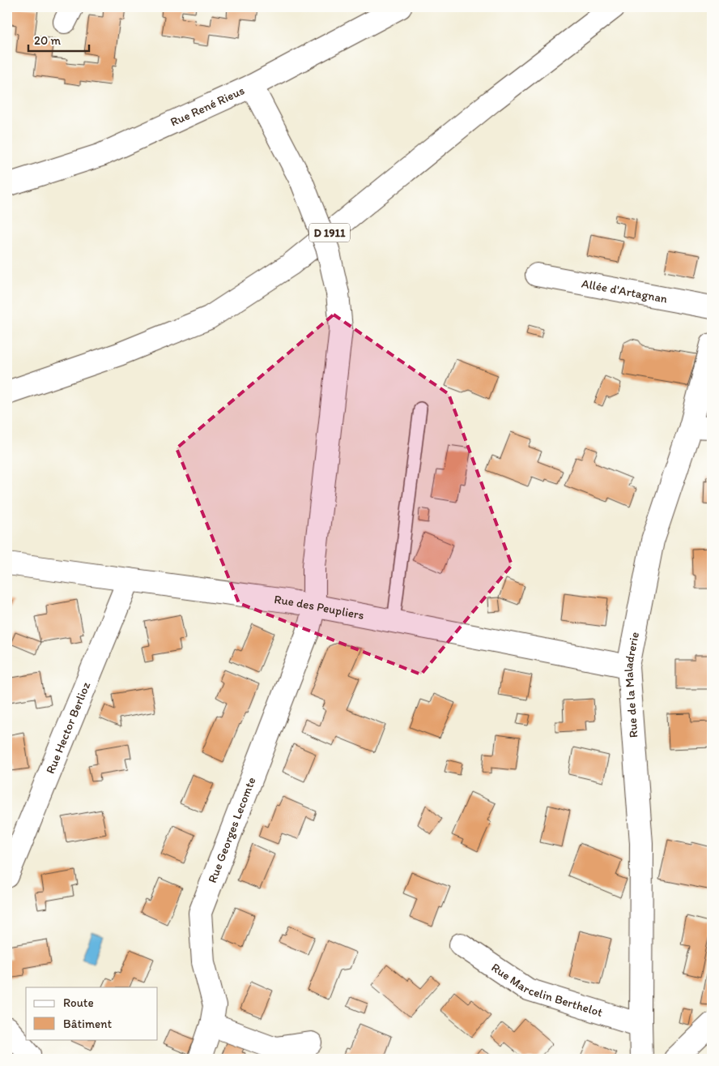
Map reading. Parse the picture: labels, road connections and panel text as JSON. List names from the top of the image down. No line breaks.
{"streets":{"street":["Rue René Rieus","D 1911","Allée d'Artagnan","Rue des Peupliers","Rue de la Maladrerie","Rue Hector Berlioz","Rue Georges Lecomte","Rue Marcelin Berthelot"]},"crossings":[["Rue René Rieus","Rue Georges Lecomte"],["Rue des Peupliers","Rue de la Maladrerie"],["Rue des Peupliers","Rue Hector Berlioz"],["Rue des Peupliers","Rue Georges Lecomte"],["Rue de la Maladrerie","Rue Marcelin Berthelot"]],"legend":["Route","Bâtiment"],"scale_bar":"20 m"}
